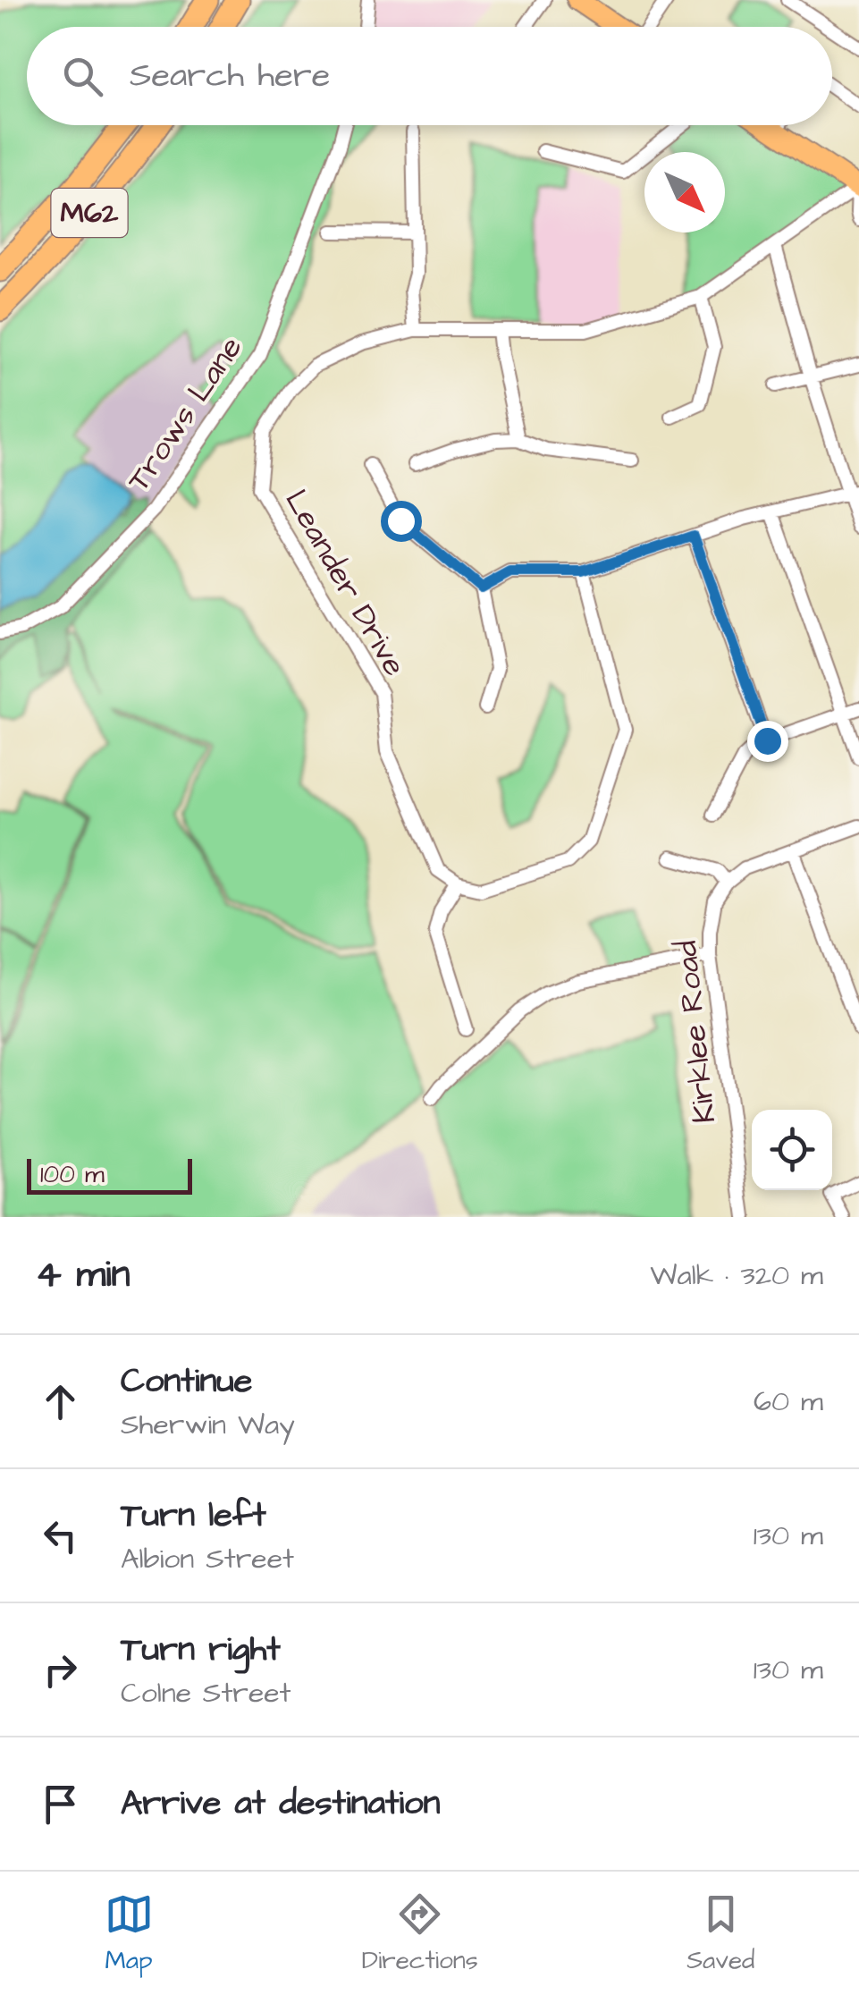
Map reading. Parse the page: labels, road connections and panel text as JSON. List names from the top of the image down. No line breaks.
{"streets":{"highway":["M62"],"street":["Trows Lane","Leander Drive","Kirklee Road"]},"scale_bar":"100 m","north":"bottom right","page":{"search":"Search here","scale":"100 m","heading":["4 min","Walk · 320 m"],"list":[["Continue","Sherwin Way","60 m"],["Turn left","Albion Street","130 m"],["Turn right","Colne Street","130 m"],"Arrive at destination"],"nav":["Map","Directions","Saved"]}}
